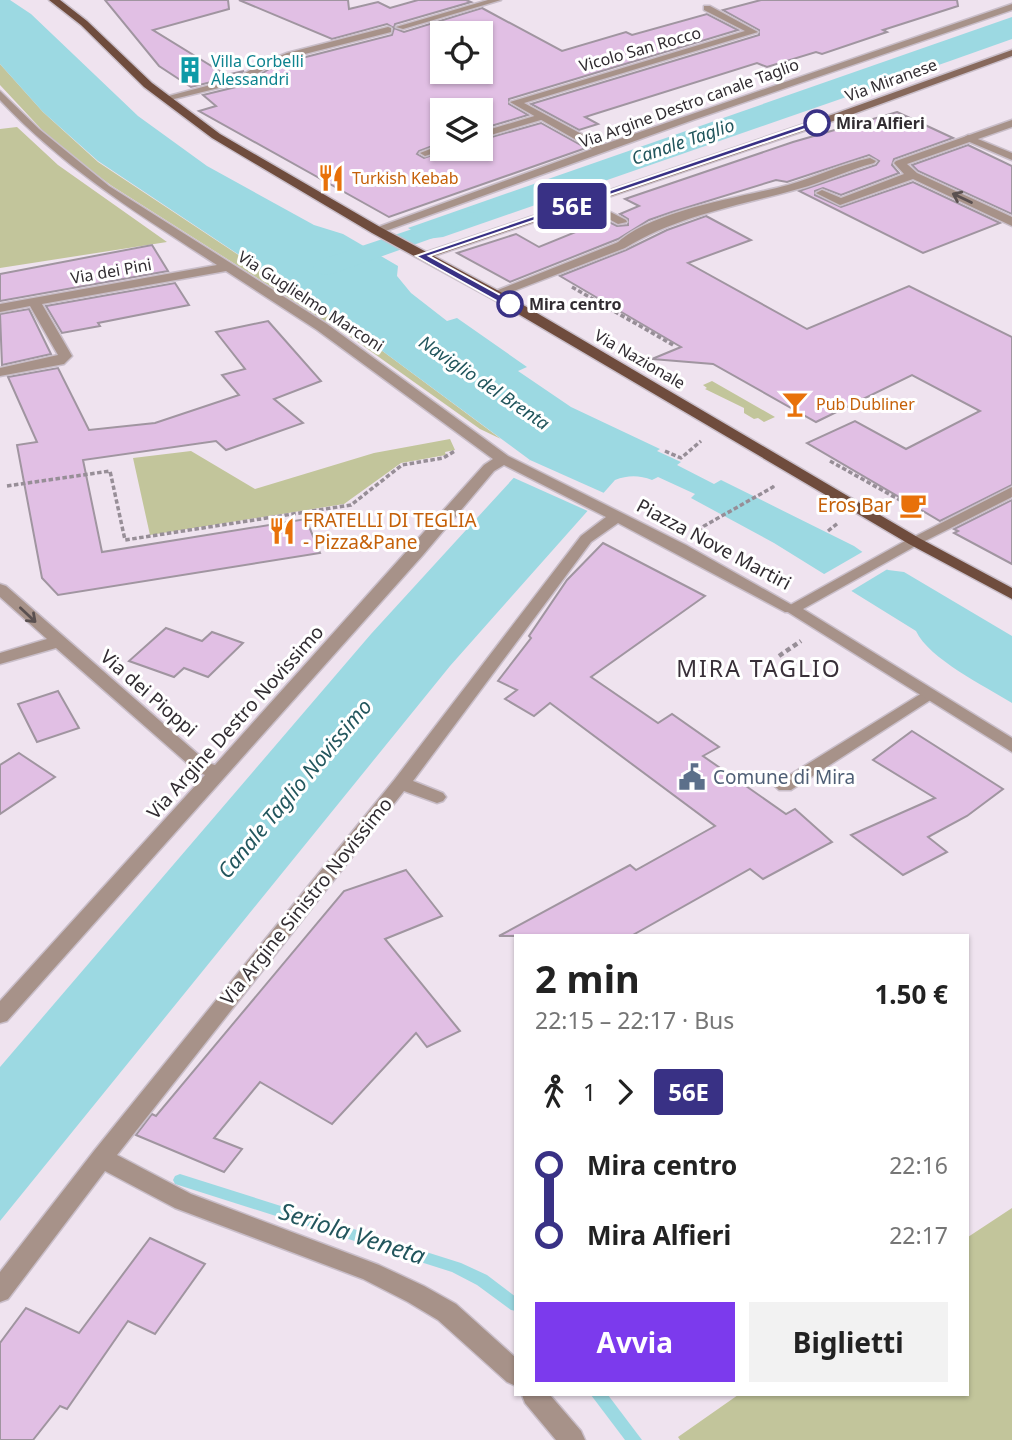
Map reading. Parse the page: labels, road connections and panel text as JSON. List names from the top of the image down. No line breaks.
{"streets":{"main road":["Via Miranese","Via Nazionale"],"street":["Vicolo San Rocco","Via Argine Destro canale Taglio","Via dei Pini","Via Guglielmo Marconi","Piazza Nove Martiri","Via dei Pioppi","Via Argine Destro Novissimo","Via Argine Sinistro Novissimo"]},"crossings":[["Vicolo San Rocco","Via Argine Destro canale Taglio"],["Via Miranese","Via Nazionale"],["Via Argine Destro canale Taglio","Via Nazionale"],["Via dei Pini","Via Guglielmo Marconi"],["Via Guglielmo Marconi","Piazza Nove Martiri"],["Via Guglielmo Marconi","Via Argine Destro Novissimo"],["Via Guglielmo Marconi","Via Argine Sinistro Novissimo"],["Via Nazionale","Piazza Nove Martiri"],["Piazza Nove Martiri","Via Argine Sinistro Novissimo"],["Via dei Pioppi","Via Argine Destro Novissimo"]],"districts":["MIRA TAGLIO"],"water":["Canale Taglio","Naviglio del Brenta","Canale Taglio Novissimo","Seriola Veneta"],"places":{"building":["Villa Corbelli Alessandri"],"other":["Mira Alfieri","Mira centro"],"restaurant":["Turkish Kebab","FRATELLI DI TEGLIA - Pizza&Pane"],"bar":["Pub Dubliner"],"cafe":["Eros Bar"],"public building":["Comune di Mira"]},"lines":["bus line 56E"],"page":{"on_map":"56E","heading":["2 min","22:15 – 22:17 · Bus","1.50 €"],"legs":["1","56E"],"list":[{"name":"Mira centro","value":"22:16"},{"name":"Mira Alfieri","value":"22:17"}],"buttons":["Avvia","Biglietti"]}}
